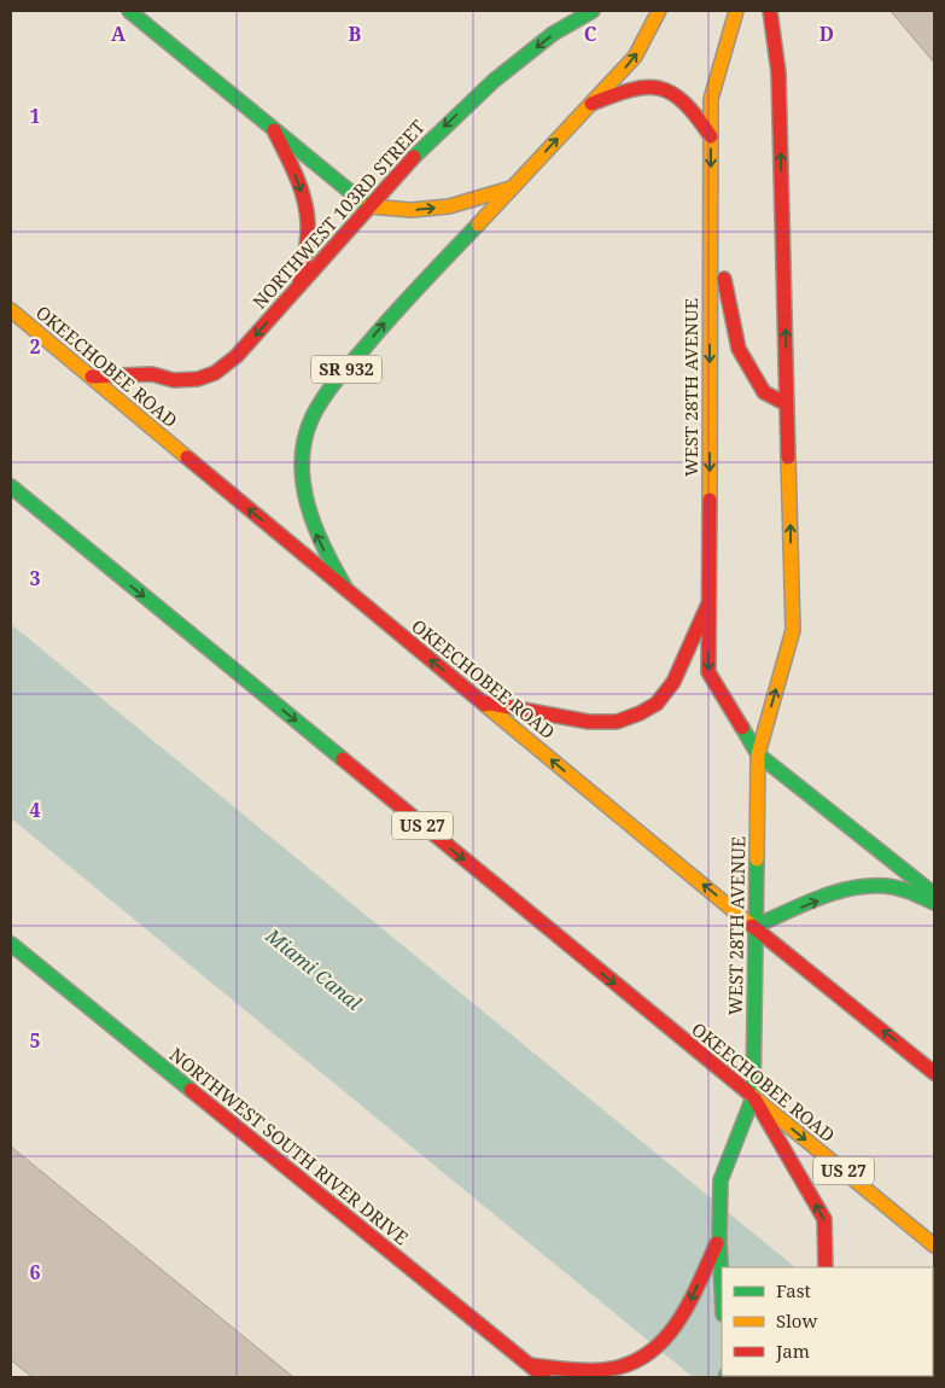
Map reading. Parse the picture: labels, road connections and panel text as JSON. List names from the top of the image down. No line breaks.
{"streets":{"main road":["NORTHWEST 103RD STREET","OKEECHOBEE ROAD","SR 932","WEST 28TH AVENUE","US 27","NORTHWEST SOUTH RIVER DRIVE"]},"crossings":[["NORTHWEST 103RD STREET","OKEECHOBEE ROAD"],["OKEECHOBEE ROAD","SR 932"],["OKEECHOBEE ROAD","WEST 28TH AVENUE"]],"water":["Miami Canal"],"legend":["Fast","Slow","Jam"],"grid":{"columns":["A","B","C","D"],"rows":["1","2","3","4","5","6"]}}
